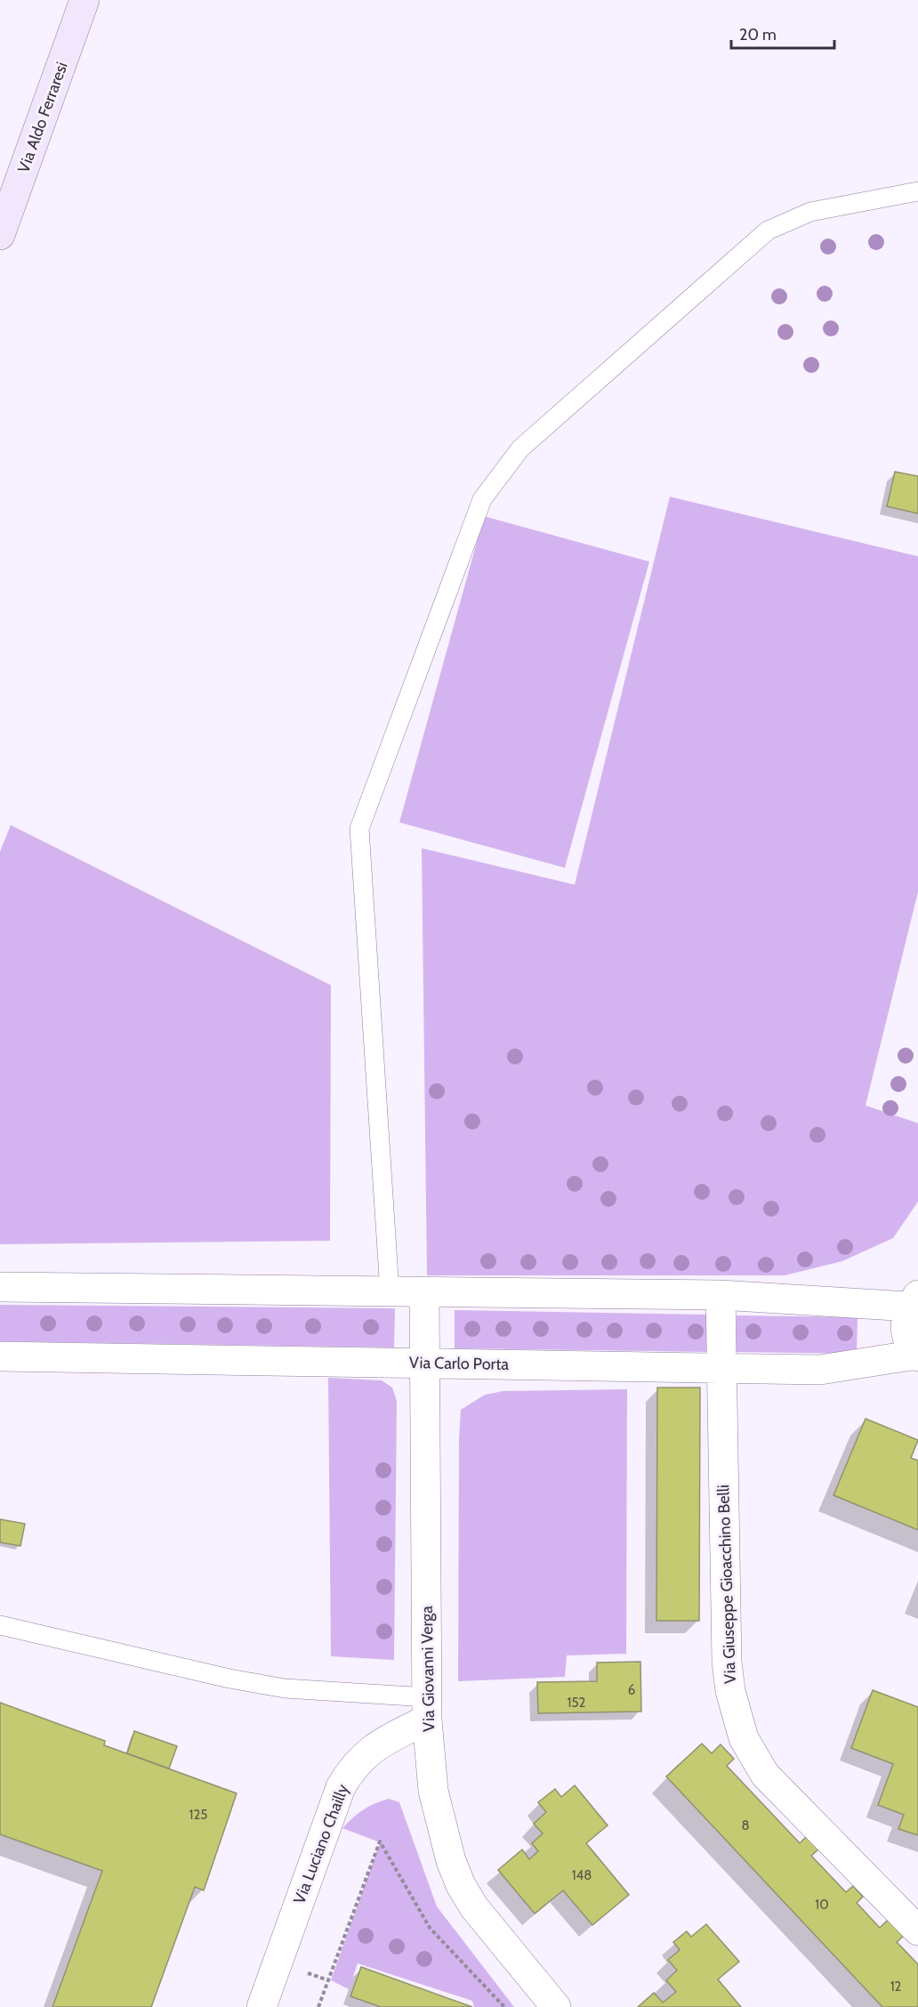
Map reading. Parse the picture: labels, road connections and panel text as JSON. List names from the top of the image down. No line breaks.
{"streets":{"main road":["Via Aldo Ferraresi"],"street":["Via Carlo Porta","Via Giuseppe Gioacchino Belli","Via Giovanni Verga","Via Luciano Chailly"]},"crossings":[["Via Carlo Porta","Via Giuseppe Gioacchino Belli"],["Via Carlo Porta","Via Giovanni Verga"],["Via Giovanni Verga","Via Luciano Chailly"]],"house_numbers":["6","152","125","8","148","10","12"],"scale_bar":"20 m"}
